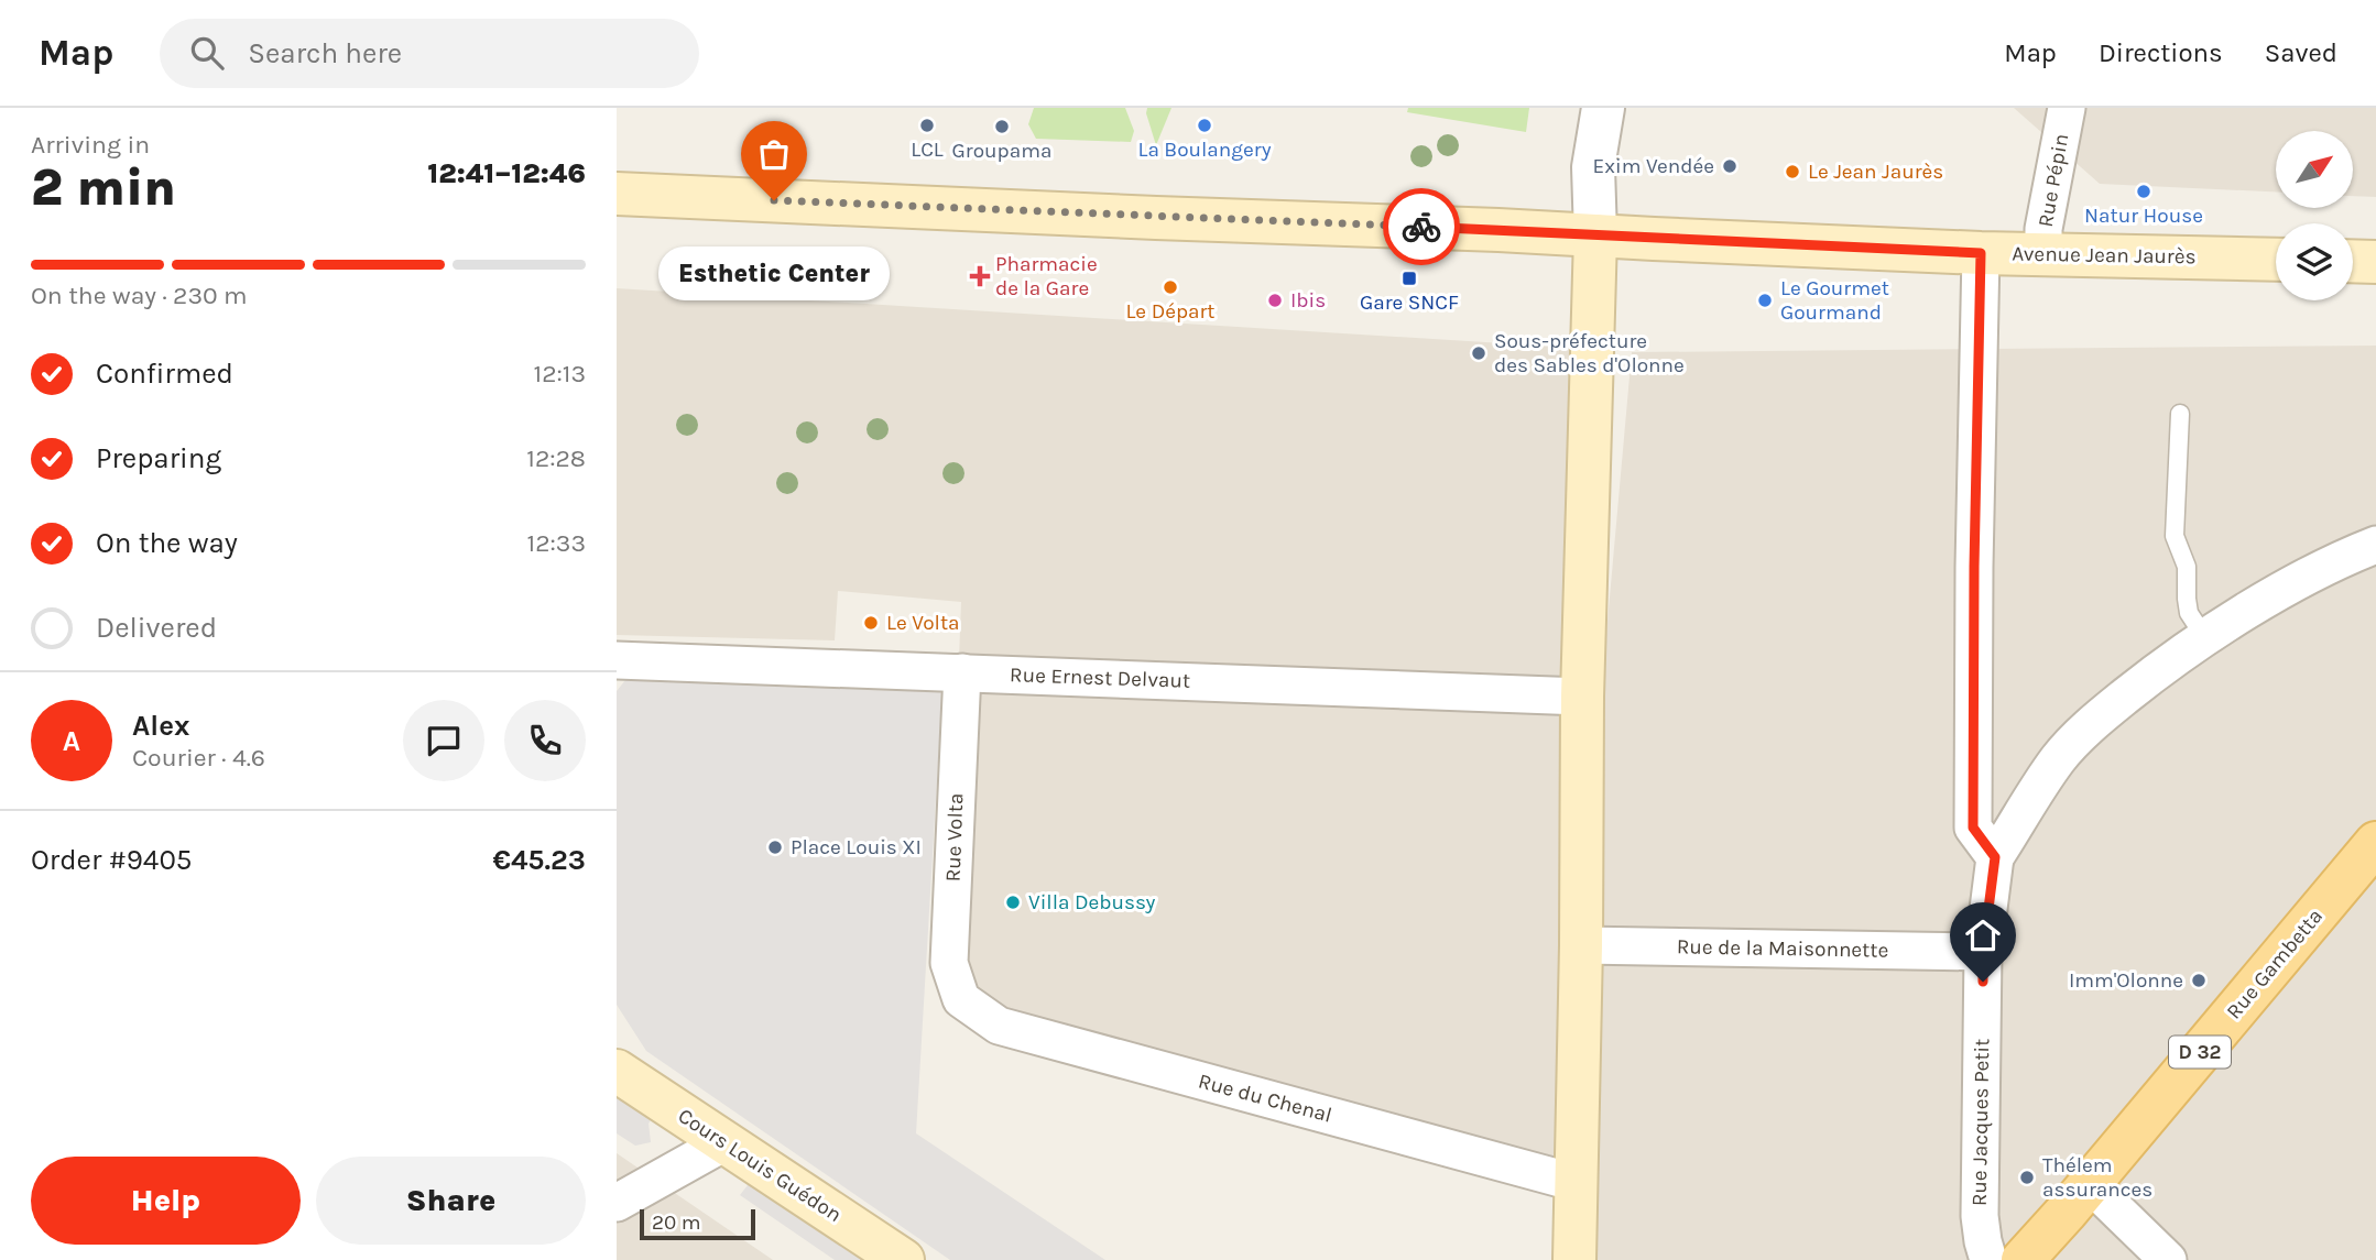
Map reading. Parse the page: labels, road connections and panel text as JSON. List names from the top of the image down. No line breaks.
{"streets":{"main road":["Avenue Jean Jaurès","Rue Gambetta","D 32","Cours Louis Guédon"],"street":["Rue Pépin","Rue Ernest Delvaut","Rue Volta","Rue de la Maisonnette","Rue du Chenal","Rue Jacques Petit"]},"crossings":[["Rue Pépin","Avenue Jean Jaurès"],["Rue Ernest Delvaut","Rue Volta"],["Rue Volta","Rue du Chenal"],["Rue de la Maisonnette","Rue Jacques Petit"]],"places":{"other":["LCL","La Boulangery","Groupama","Exim Vendée","Le Jean Jaurès","Natur House","Esthetic Center","Le Départ","Ibis","Le Gourmet Gourmand","Sous-préfecture des Sables d'Olonne","Le Volta","Place Louis XI","Villa Debussy","Imm'Olonne","Thélem assurances"],"health":["Pharmacie de la Gare"],"transit":["Gare SNCF"]},"scale_bar":"20 m","north":"top right","page":{"header":"Map","search":"Search here","nav":["Map","Directions","Saved"],"heading":["2 min","Arriving in","12:41–12:46"],"panel":["Alex","Courier · 4.6","Order #9405","€45.23"],"bar":"On the way · 230 m","bubble":"Esthetic Center","list":[["Confirmed","12:13"],["Preparing","12:28"],["On the way","12:33"],"Delivered"],"round":"A","buttons":["Help","Share"],"scale":"20 m"}}
